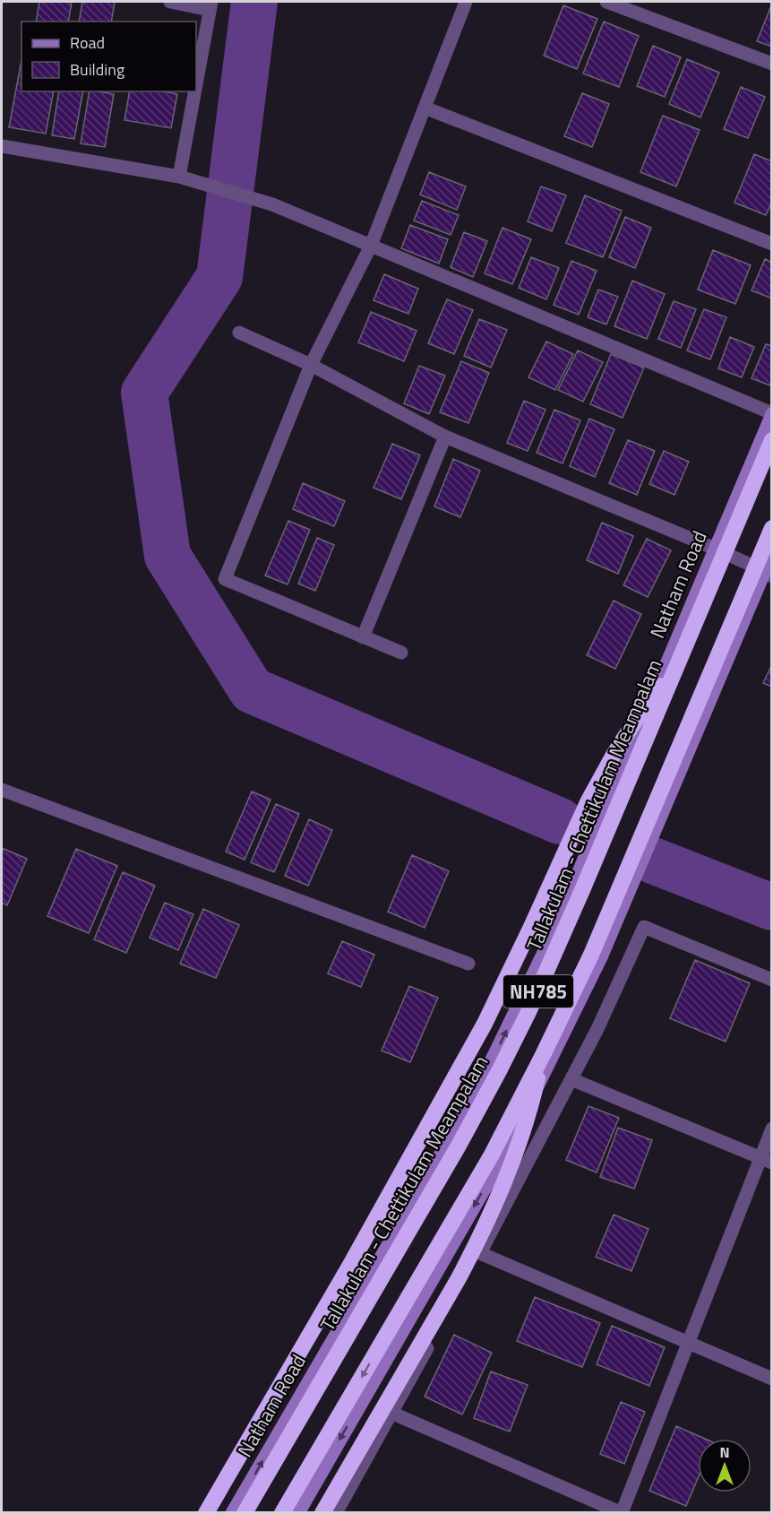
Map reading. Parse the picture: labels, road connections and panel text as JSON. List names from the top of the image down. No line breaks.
{"streets":{"highway":["Tallakulam - Chettikulam Meampalam","NH785"],"main road":["Natham Road"]},"legend":["Road","Building"],"north":"top"}
